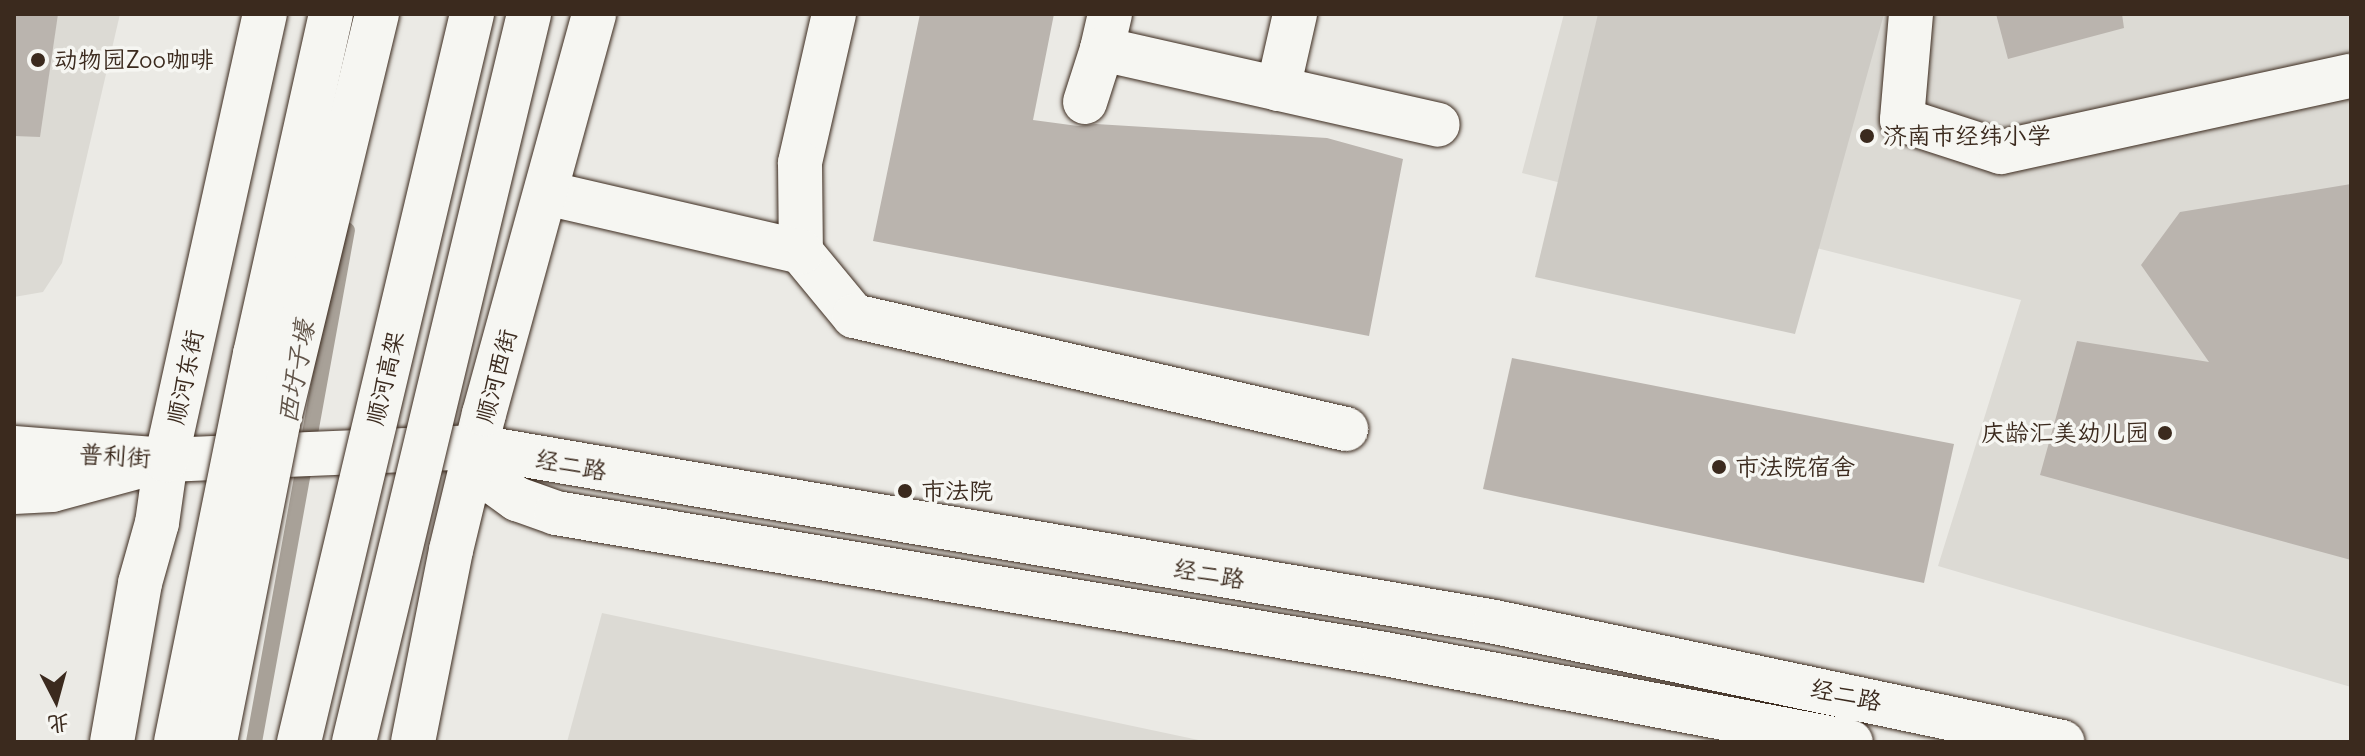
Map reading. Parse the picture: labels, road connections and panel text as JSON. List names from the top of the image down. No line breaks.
{"streets":{"main road":["顺河西街","顺河东街","顺河高架","普利街","经二路"]},"crossings":[["顺河西街","经二路"],["顺河东街","普利街"]],"water":["西圩子壕"],"places":["动物园Zoo咖啡","济南市经纬小学","庆龄汇美幼儿园","市法院宿舍","市法院"],"north":"bottom"}
